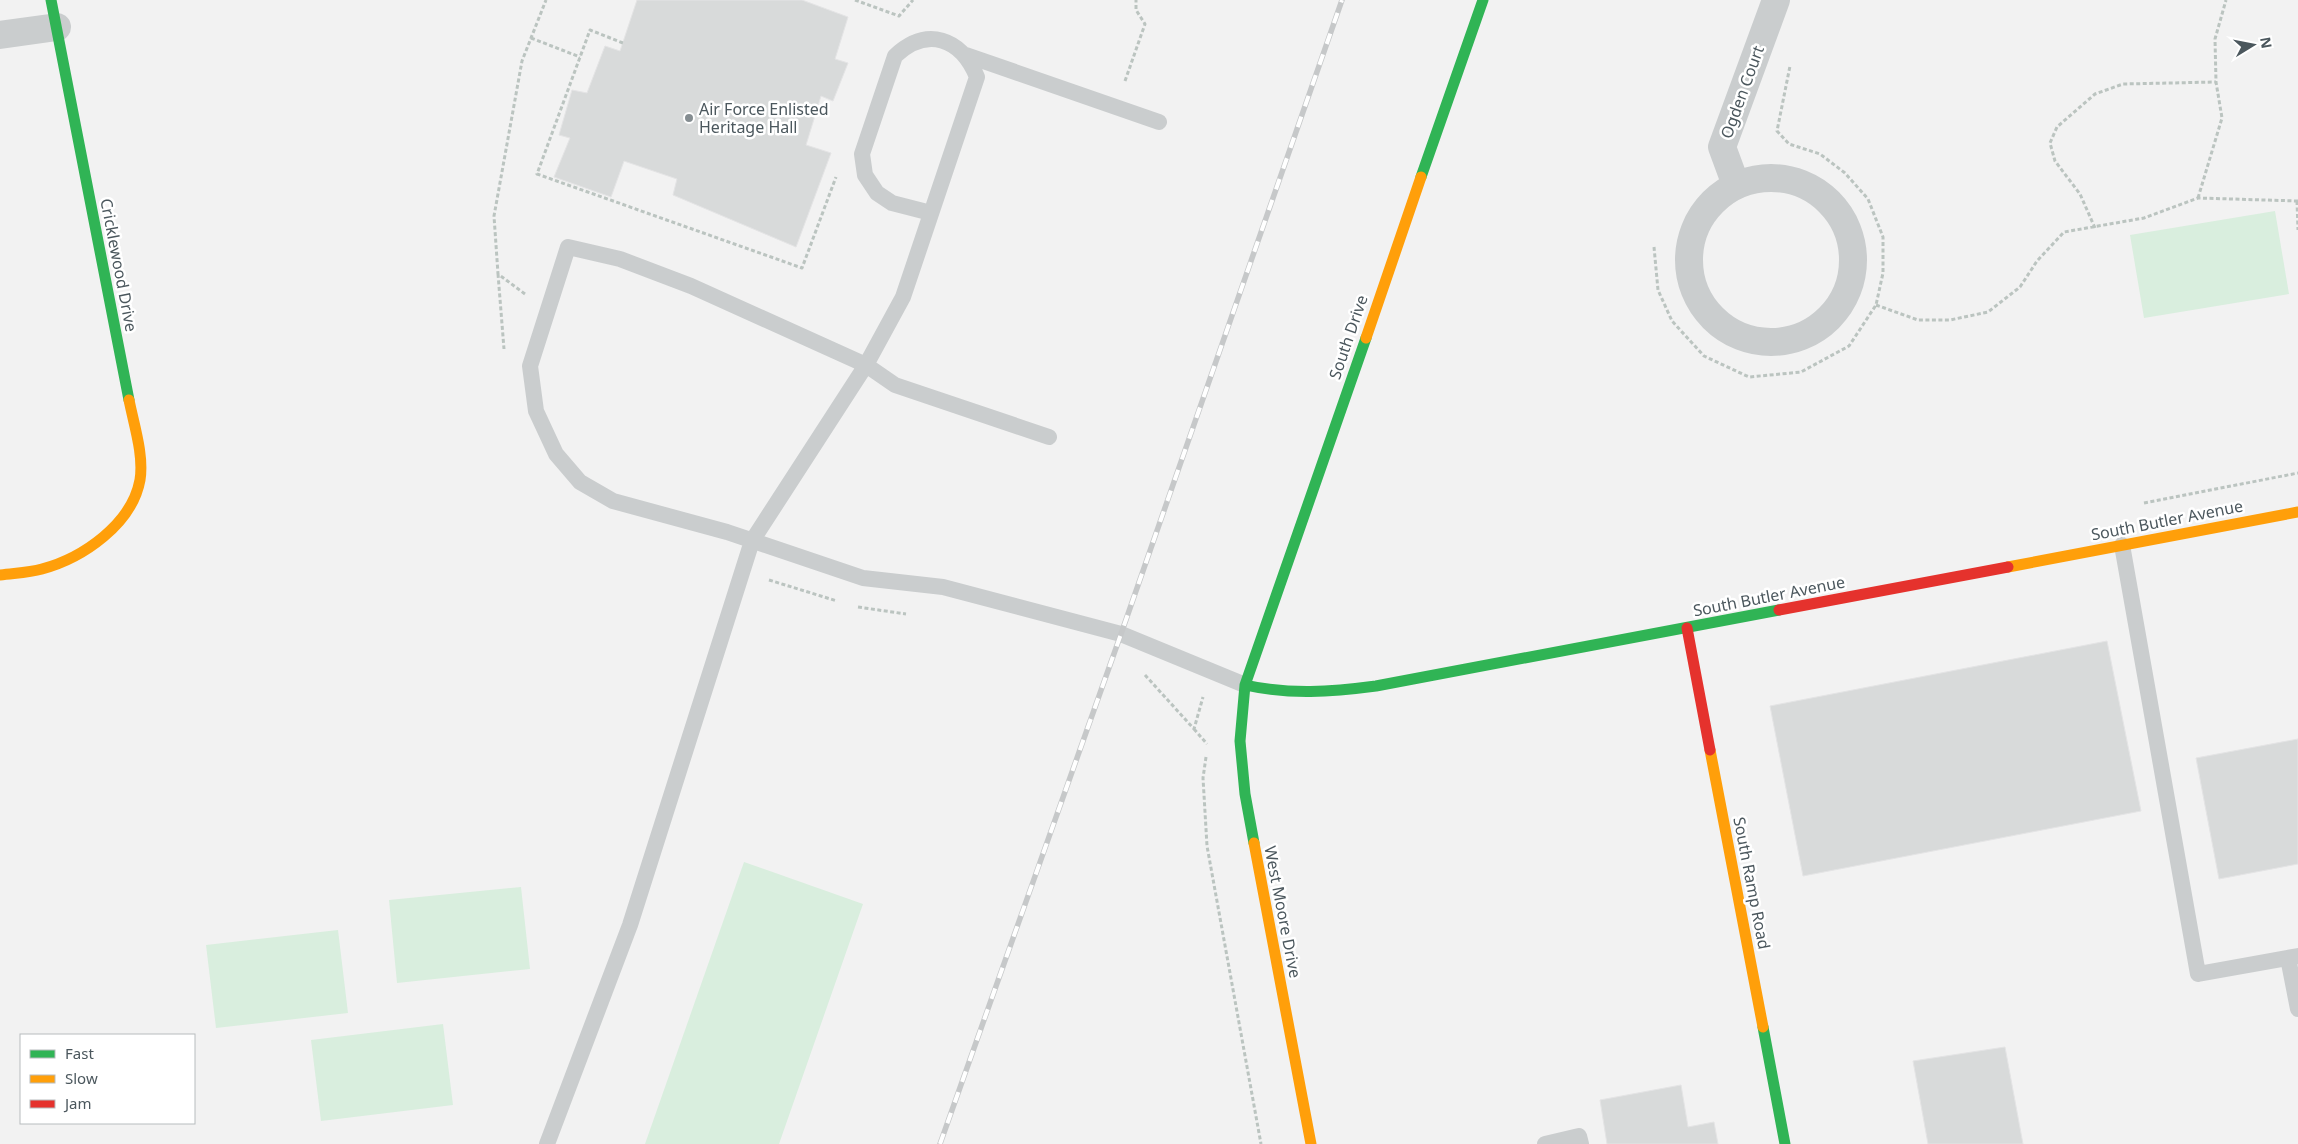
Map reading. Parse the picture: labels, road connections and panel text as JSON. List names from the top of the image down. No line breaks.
{"streets":{"street":["Ogden Court","Cricklewood Drive","South Drive","South Butler Avenue","South Ramp Road","West Moore Drive"]},"crossings":[["South Drive","South Butler Avenue"],["South Drive","West Moore Drive"],["South Butler Avenue","South Ramp Road"],["South Butler Avenue","West Moore Drive"]],"places":["Air Force Enlisted Heritage Hall"],"legend":["Fast","Slow","Jam"],"north":"right"}
